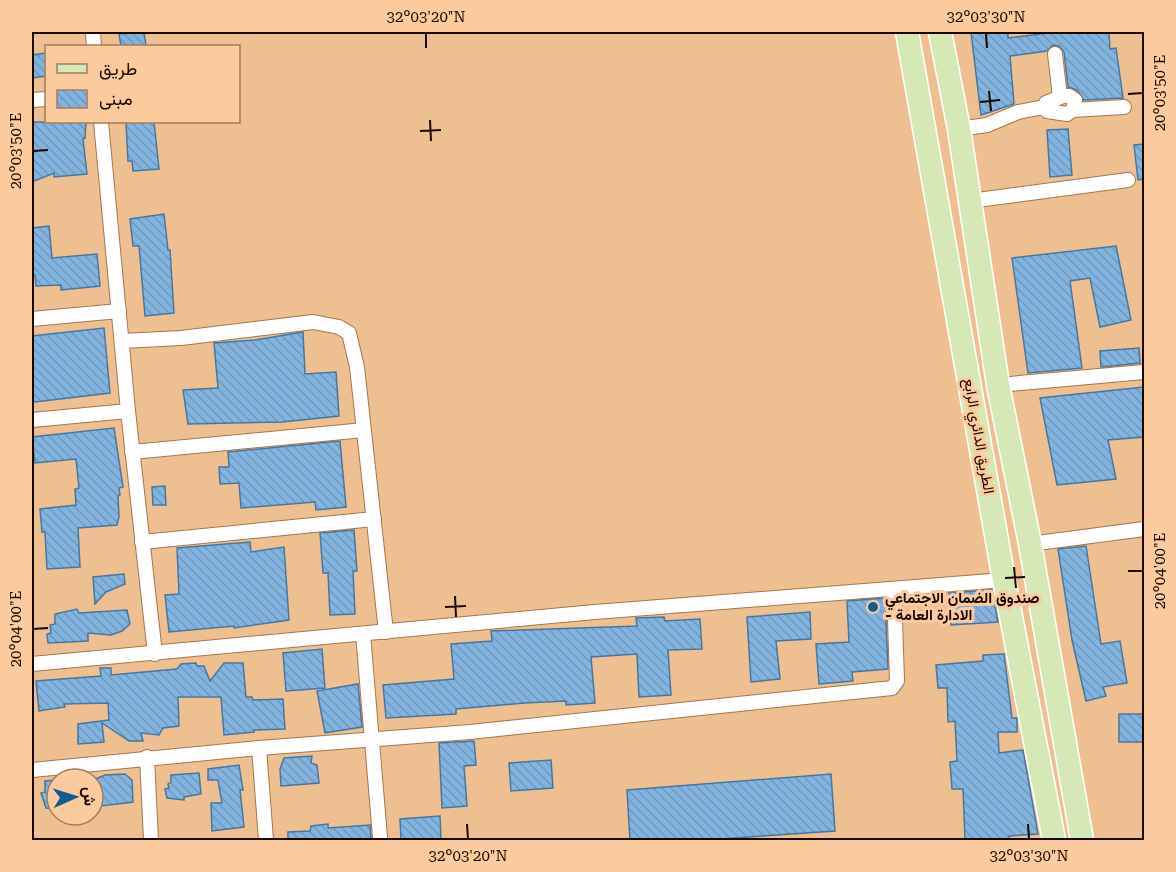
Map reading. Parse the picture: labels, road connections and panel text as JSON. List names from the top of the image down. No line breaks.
{"streets":{"main road":["الطريق الدائري الرابع"]},"places":["صندوق الضمان الاجتماعي - الادارة العامة"],"legend":["طريق","مبنى"],"north":"right","coordinates":["32°03'20\"N","32°03'30\"N","20°03'50\"E","20°04'00\"E"]}
